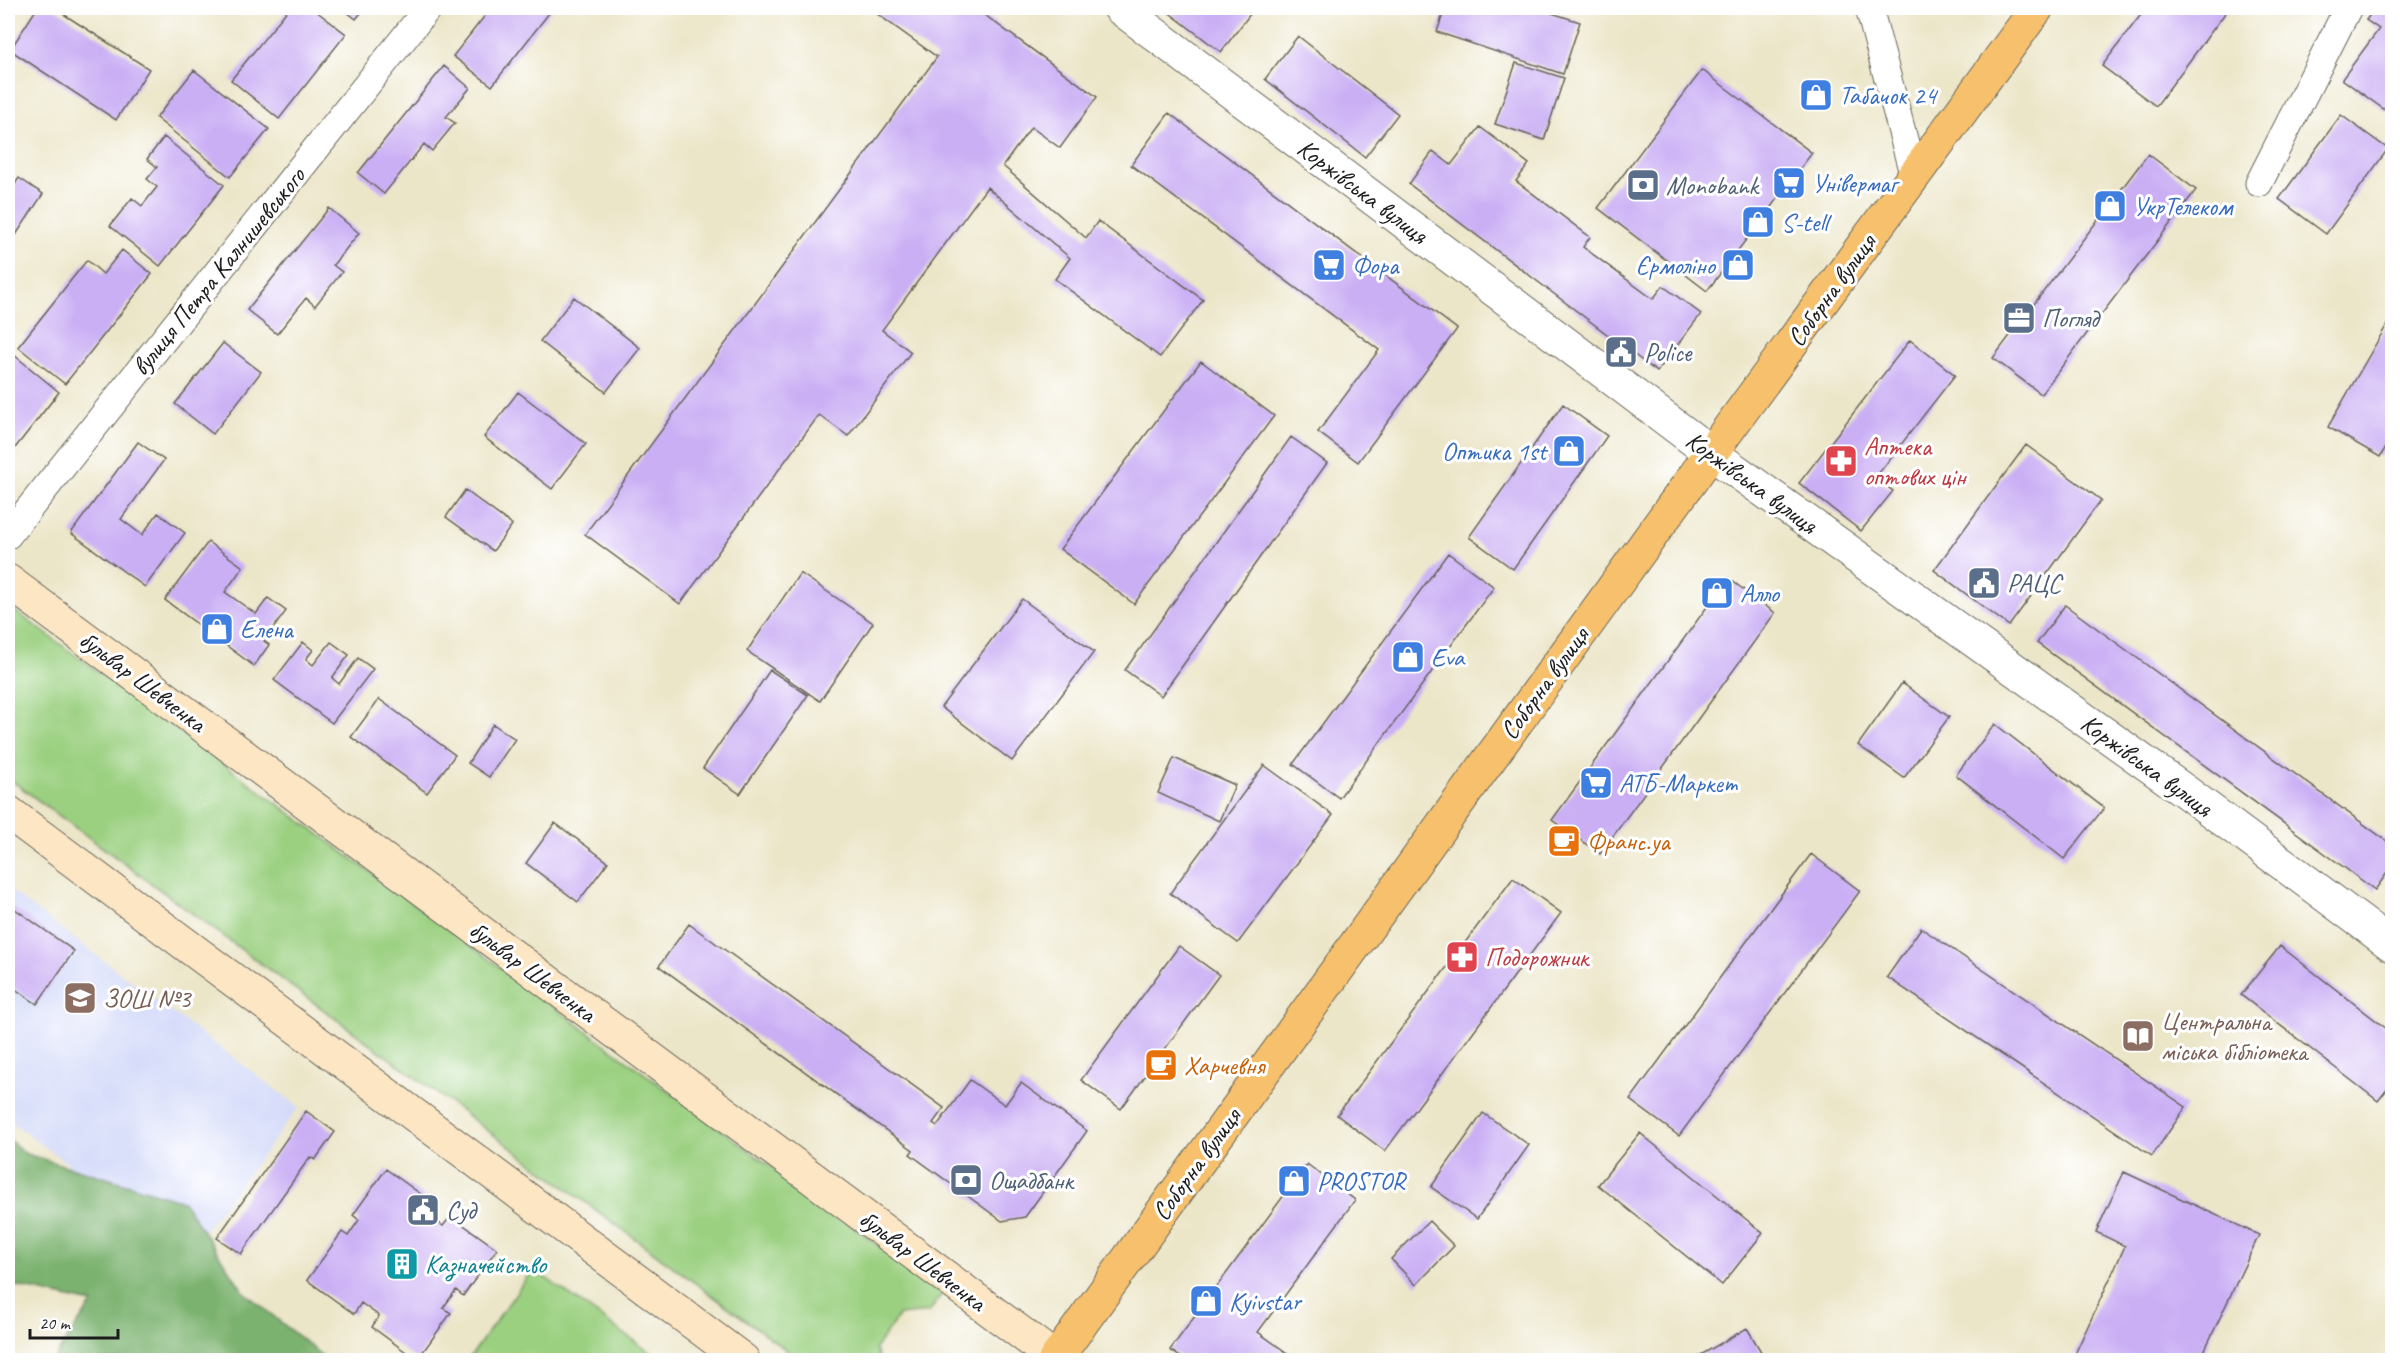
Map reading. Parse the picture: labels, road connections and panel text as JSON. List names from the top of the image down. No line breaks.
{"streets":{"main road":["Соборна вулиця","бульвар Шевченка"],"street":["Коржівська вулиця","вулиця Петра Калнишевського"]},"crossings":[["Коржівська вулиця","Соборна вулиця"],["Соборна вулиця","бульвар Шевченка"]],"places":{"shop":["Табачок 24","УкрТелеком","S-tell","Єрмоліно","Оптика 1st","Алло","Елена","Eva","PROSTOR","Kyivstar"],"supermarket":["Універмаг","Фора","АТБ-Маркет"],"bank":["Monobank","Ощадбанк"],"office":["Погляд"],"public building":["Police","РАЦС","Суд"],"pharmacy":["Аптека оптових цін","Подорожник"],"cafe":["Франс.уа","Харчевня"],"school or university":["ЗОШ №3"],"library":["Центральна міська бібліотека"],"building":["Казначейство"]},"scale_bar":"20 m"}
